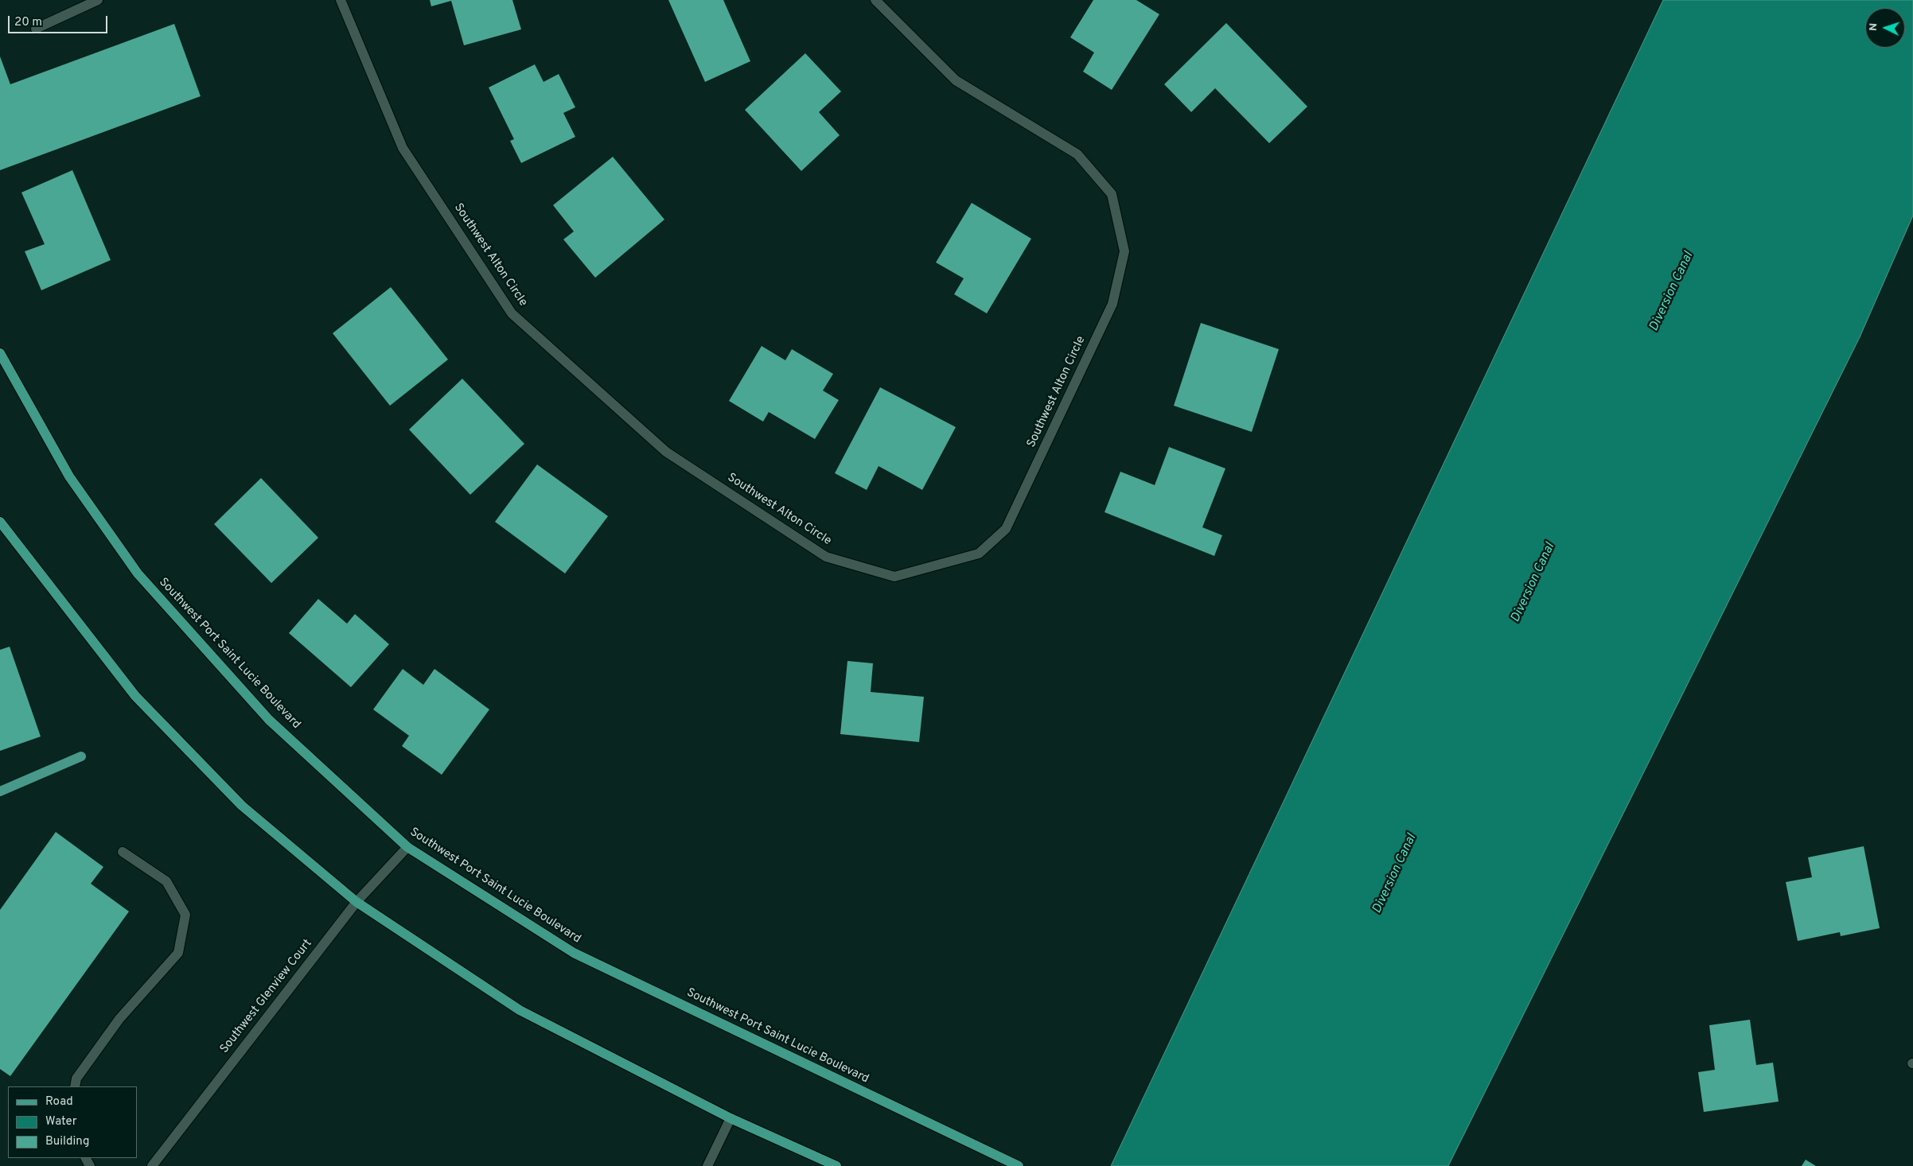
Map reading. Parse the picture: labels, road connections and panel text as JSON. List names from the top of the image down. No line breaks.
{"streets":{"main road":["Southwest Port Saint Lucie Boulevard"],"street":["Southwest Alton Circle","Southwest Glenview Court"]},"crossings":[["Southwest Port Saint Lucie Boulevard","Southwest Glenview Court"]],"water":["Diversion Canal"],"legend":["Road","Water","Building"],"scale_bar":"20 m","north":"left"}
